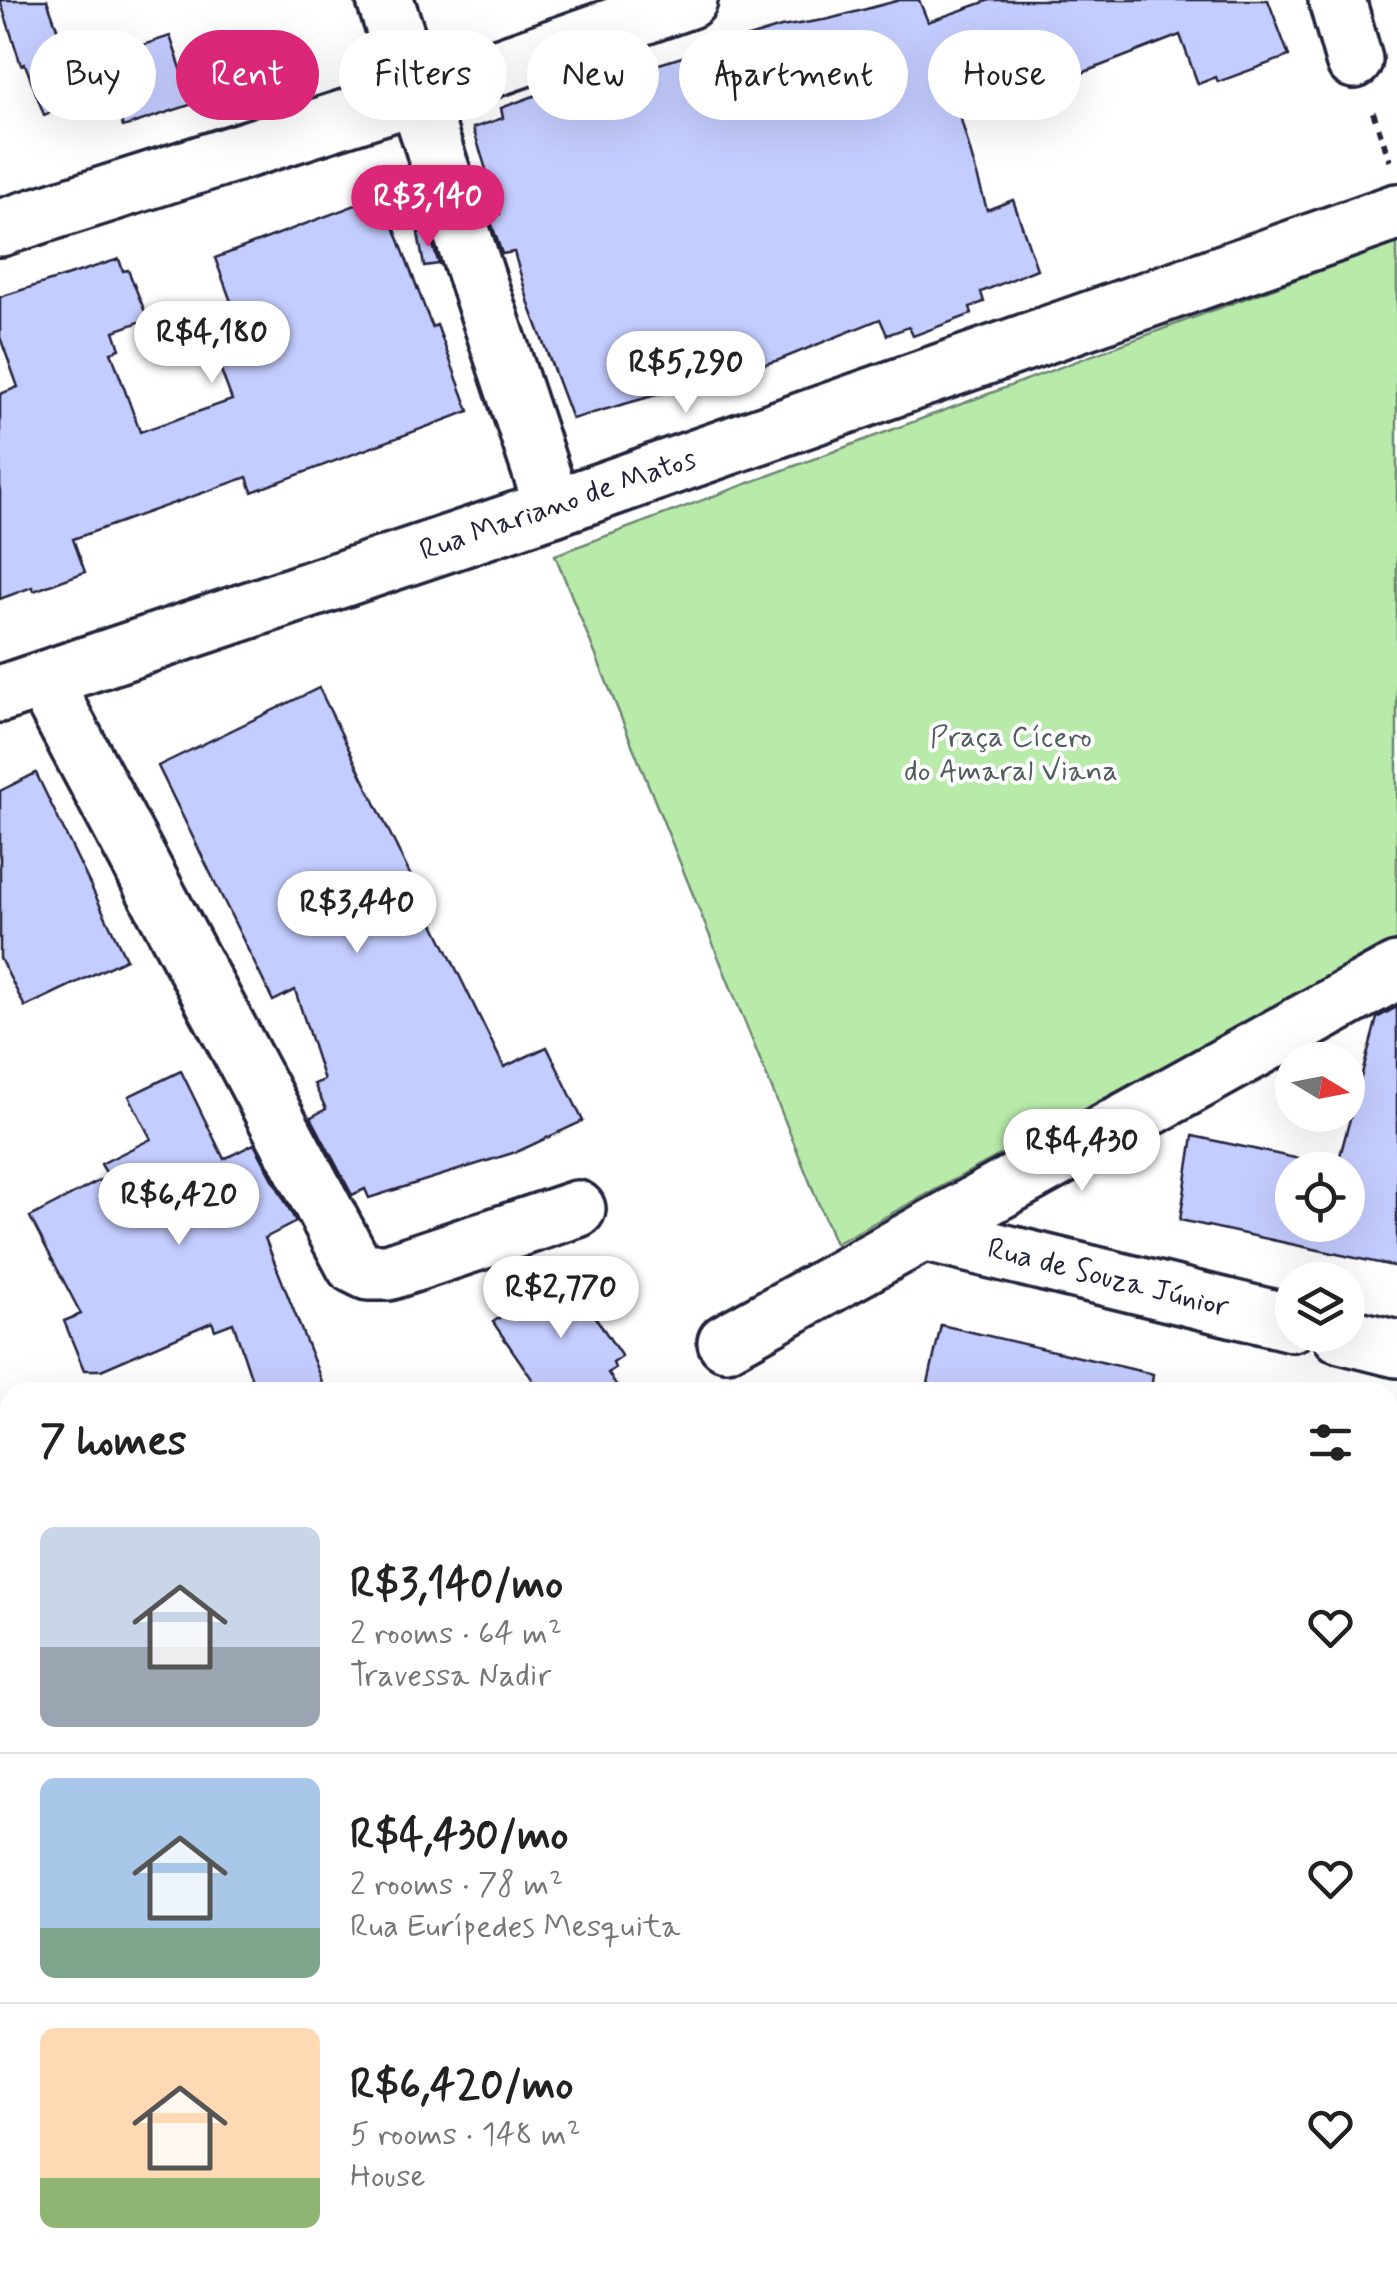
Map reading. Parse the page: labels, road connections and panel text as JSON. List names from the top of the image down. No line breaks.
{"streets":{"street":["Rua Mariano de Matos","Rua de Souza Júnior"]},"parks":["Praça Cícero do Amaral Viana"],"north":"right","page":{"chip":["Buy","Rent","Filters","New","Apartment","House"],"price":["R$3,140","R$4,180","R$5,290","R$3,440","R$4,430","R$6,420","R$2,770"],"heading":"7 homes","list":[{"name":"R$3,140/mo","note":"2 rooms · 64 m² · Travessa Nadir"},{"name":"R$4,430/mo","note":"2 rooms · 78 m² · Rua Eurípedes Mesquita"},{"name":"R$6,420/mo","note":"5 rooms · 148 m² · House"}]}}
